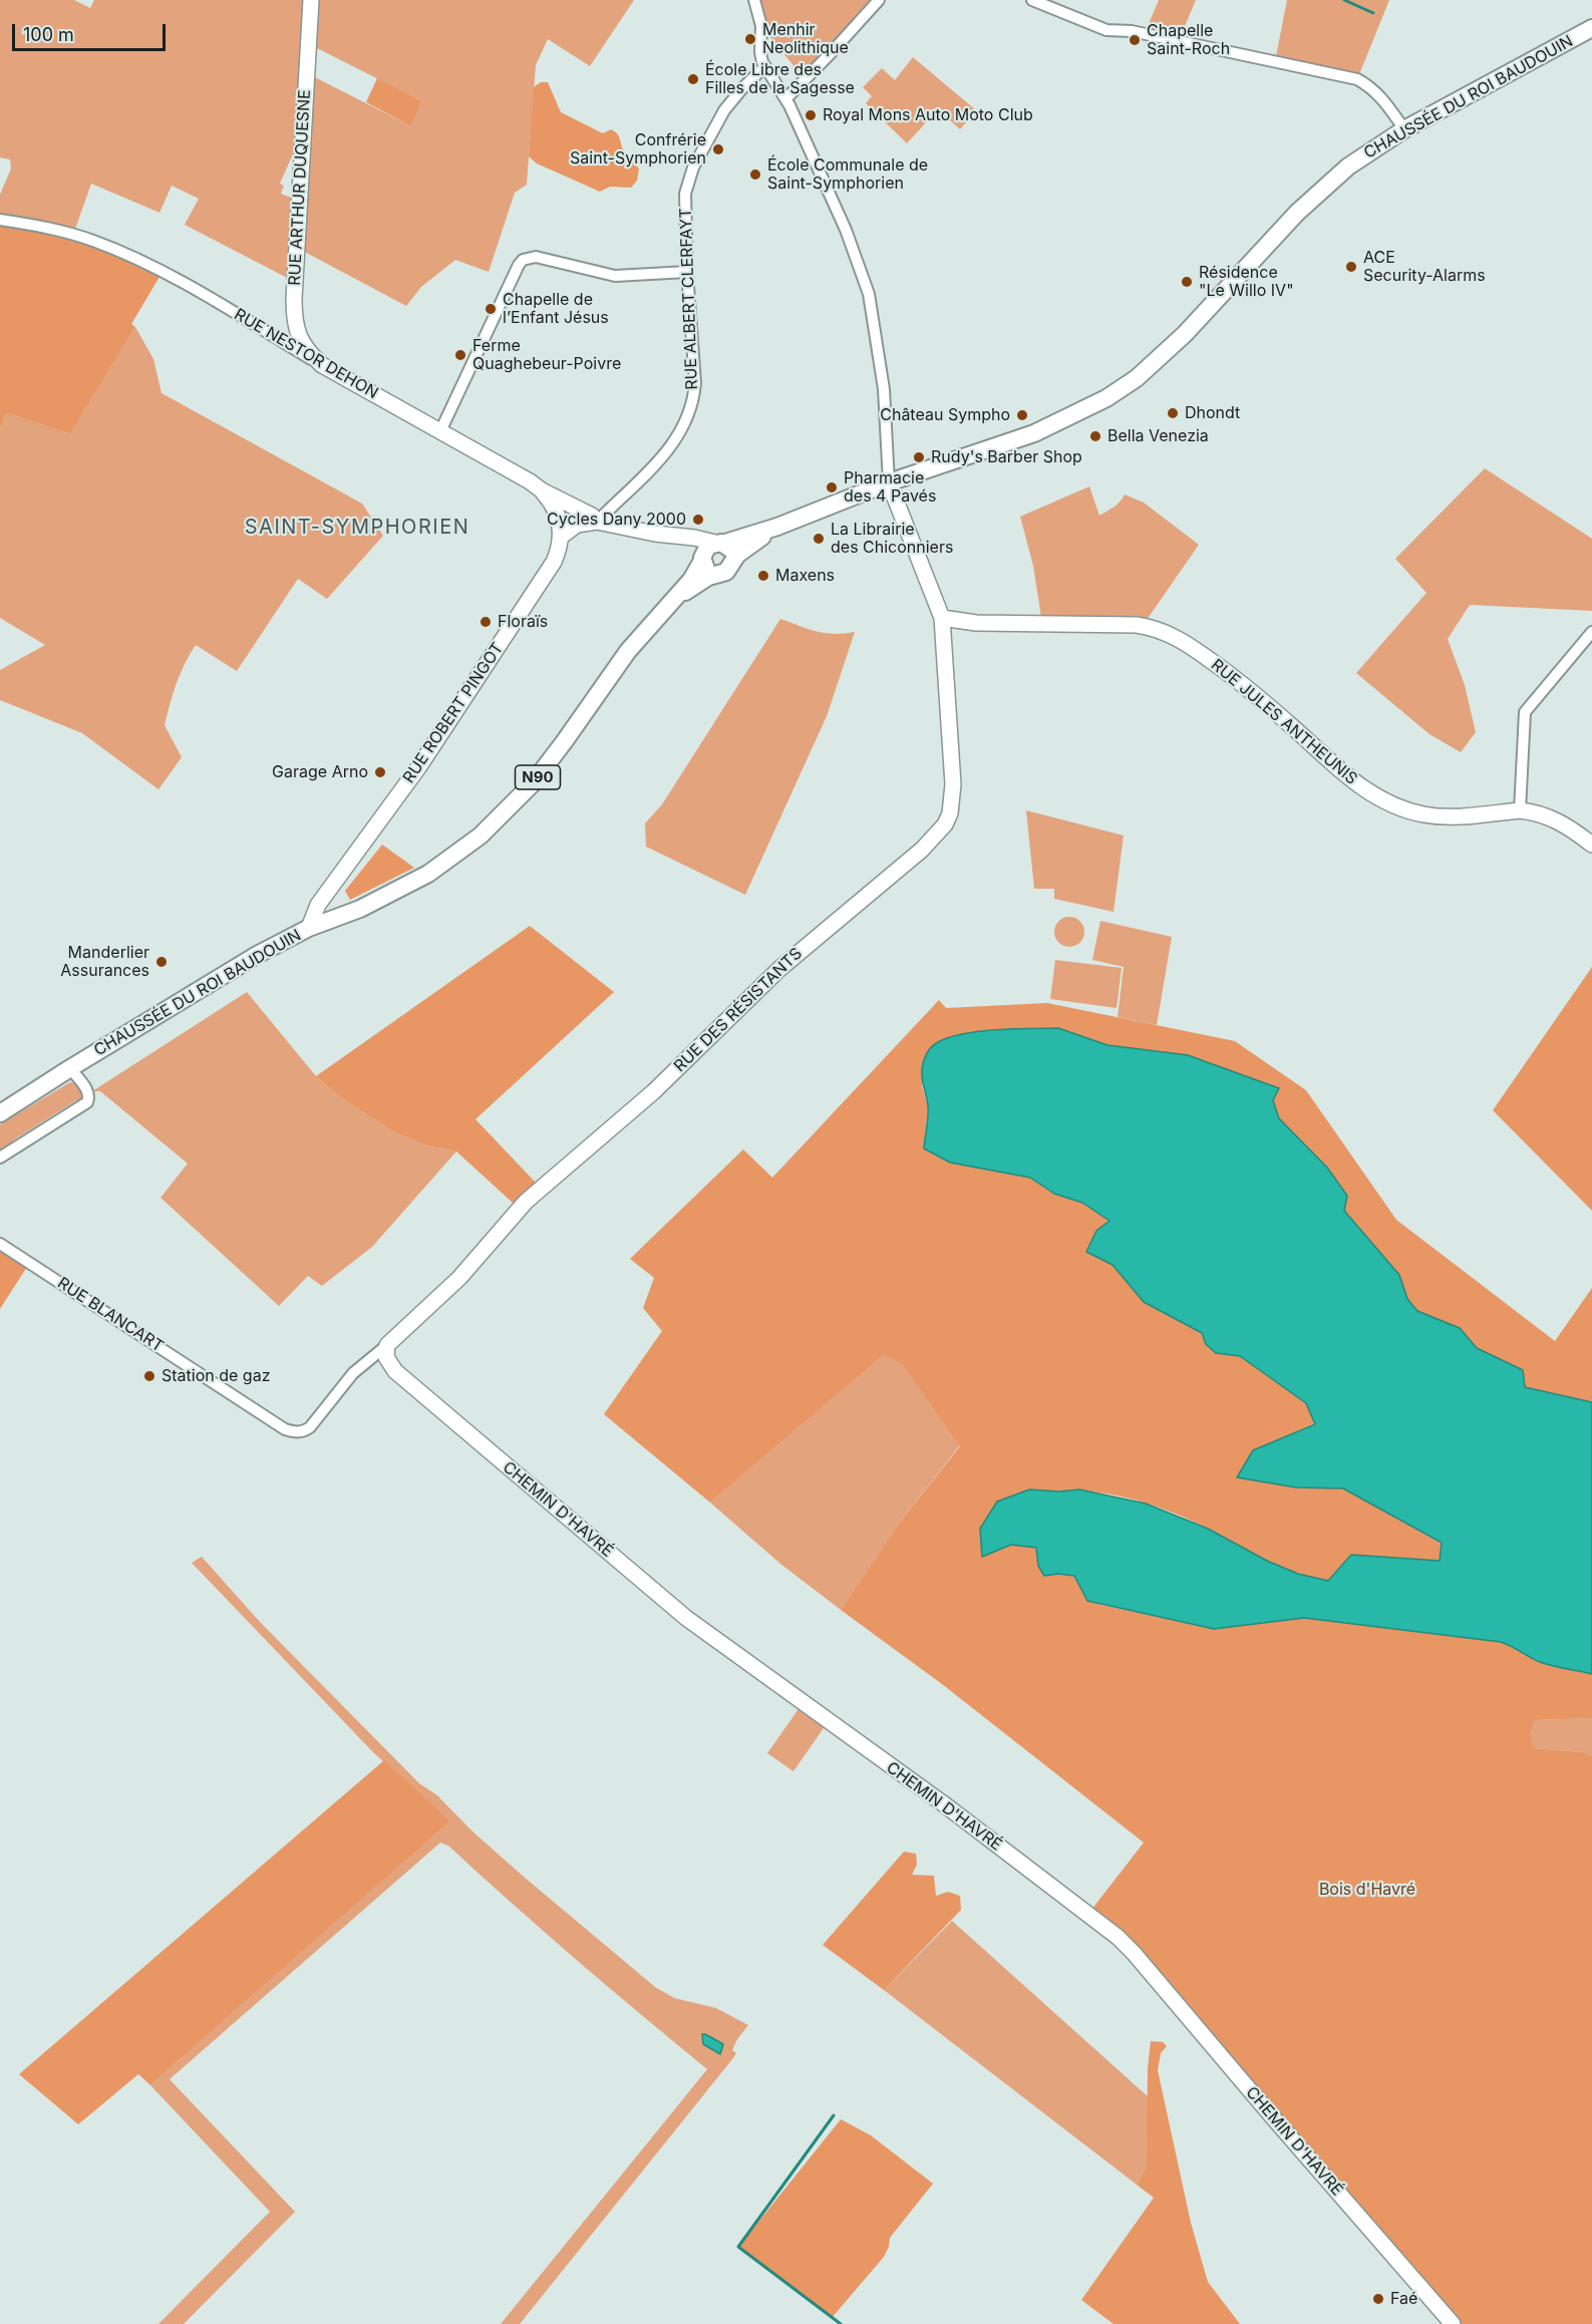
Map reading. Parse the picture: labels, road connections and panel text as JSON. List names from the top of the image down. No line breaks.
{"streets":{"main road":["CHAUSSÉE DU ROI BAUDOUIN","N90"],"street":["RUE ARTHUR DUQUESNE","RUE ALBERT CLERFAYT","RUE NESTOR DEHON","RUE ROBERT PINGOT","RUE JULES ANTHEUNIS","RUE DES RÉSISTANTS","RUE BLANCART","CHEMIN D'HAVRÉ"]},"crossings":[["CHAUSSÉE DU ROI BAUDOUIN","RUE NESTOR DEHON"],["CHAUSSÉE DU ROI BAUDOUIN","RUE ROBERT PINGOT"],["RUE ARTHUR DUQUESNE","RUE NESTOR DEHON"],["RUE ALBERT CLERFAYT","RUE NESTOR DEHON"],["RUE NESTOR DEHON","RUE ROBERT PINGOT"],["RUE JULES ANTHEUNIS","RUE DES RÉSISTANTS"],["RUE DES RÉSISTANTS","RUE BLANCART"],["RUE DES RÉSISTANTS","CHEMIN D'HAVRÉ"],["RUE BLANCART","CHEMIN D'HAVRÉ"]],"districts":["SAINT-SYMPHORIEN"],"parks":["Bois d'Havré"],"places":["Menhir Neolithique","Chapelle Saint-Roch","École Libre des Filles de la Sagesse","Royal Mons Auto Moto Club","Confrérie Saint-Symphorien","École Communale de Saint-Symphorien","ACE Security-Alarms","Résidence \"Le Willo IV\"","Chapelle de l’Enfant Jésus","Ferme Quaghebeur-Poivre","Dhondt","Château Sympho","Bella Venezia","Rudy's Barber Shop","Pharmacie des 4 Pavés","Cycles Dany 2000","La Librairie des Chiconniers","Maxens","Floraïs","Garage Arno","Manderlier Assurances","Station de gaz","Faé"],"scale_bar":"100 m"}
